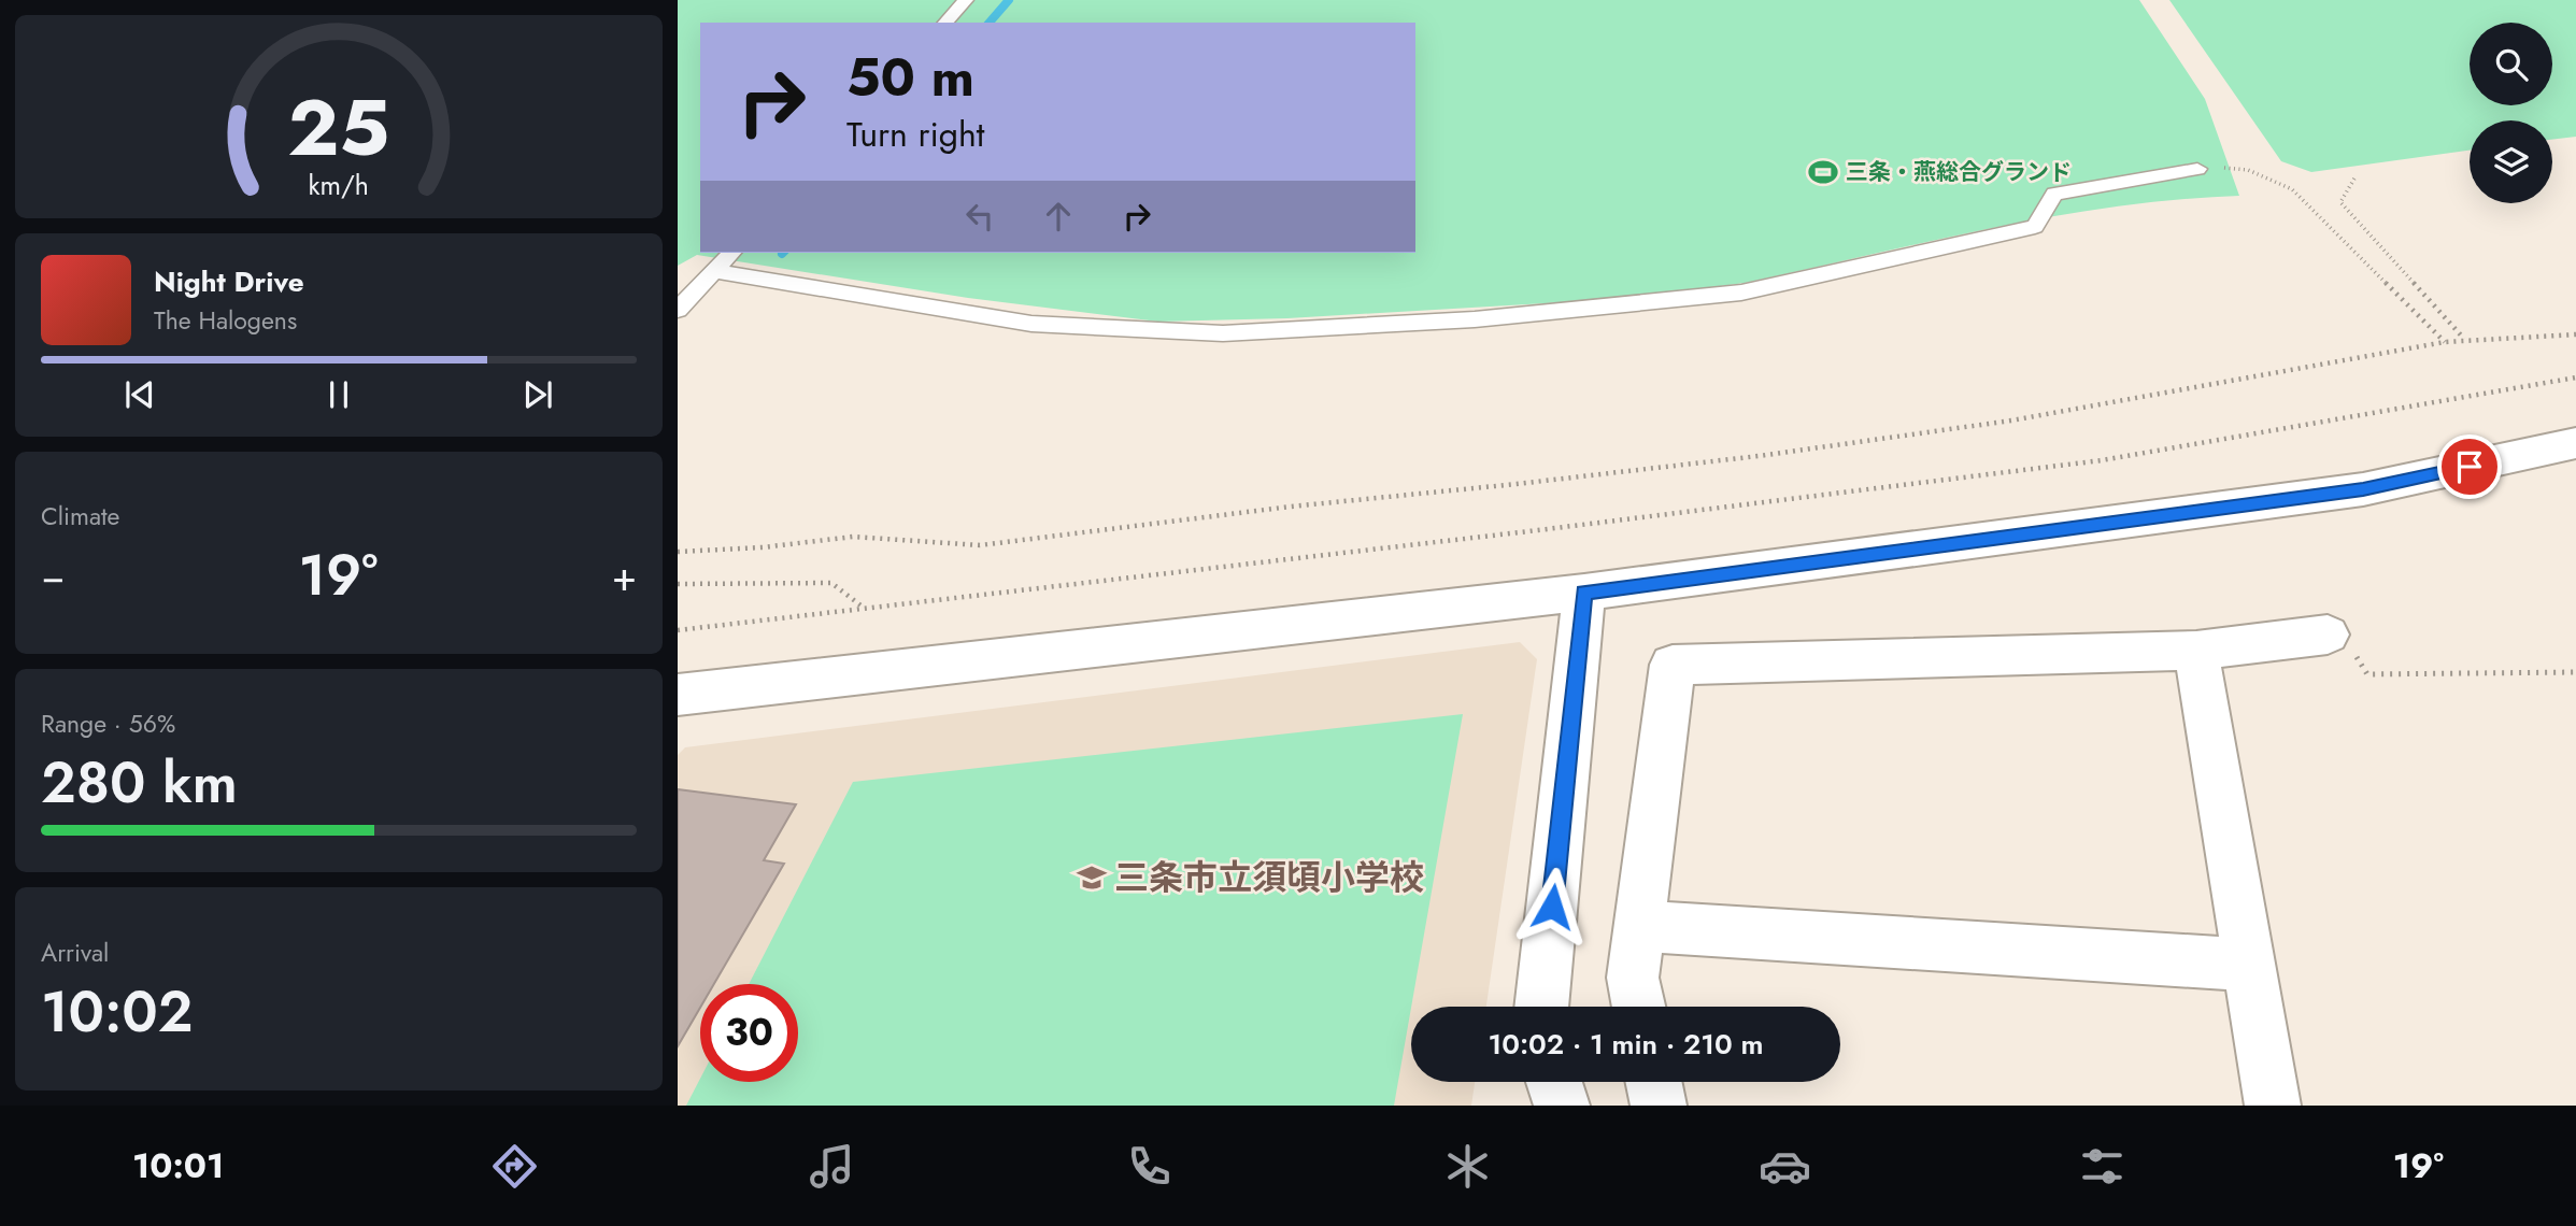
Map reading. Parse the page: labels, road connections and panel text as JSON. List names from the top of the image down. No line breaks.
{"places":{"sports":["三条・燕総合グランド"],"school or university":["三条市立須頃小学校"]},"page":{"turn":["50 m","Turn right"],"song":["Night Drive","The Halogens"],"tile":["Climate",["Range · 56%","280 km"],["Arrival","10:02"]],"heat":["−","19°","+"],"limit":"30","trip":"10:02 · 1 min · 210 m","tabs":["10:01","19°"],"gauge":["25","km/h"]}}
